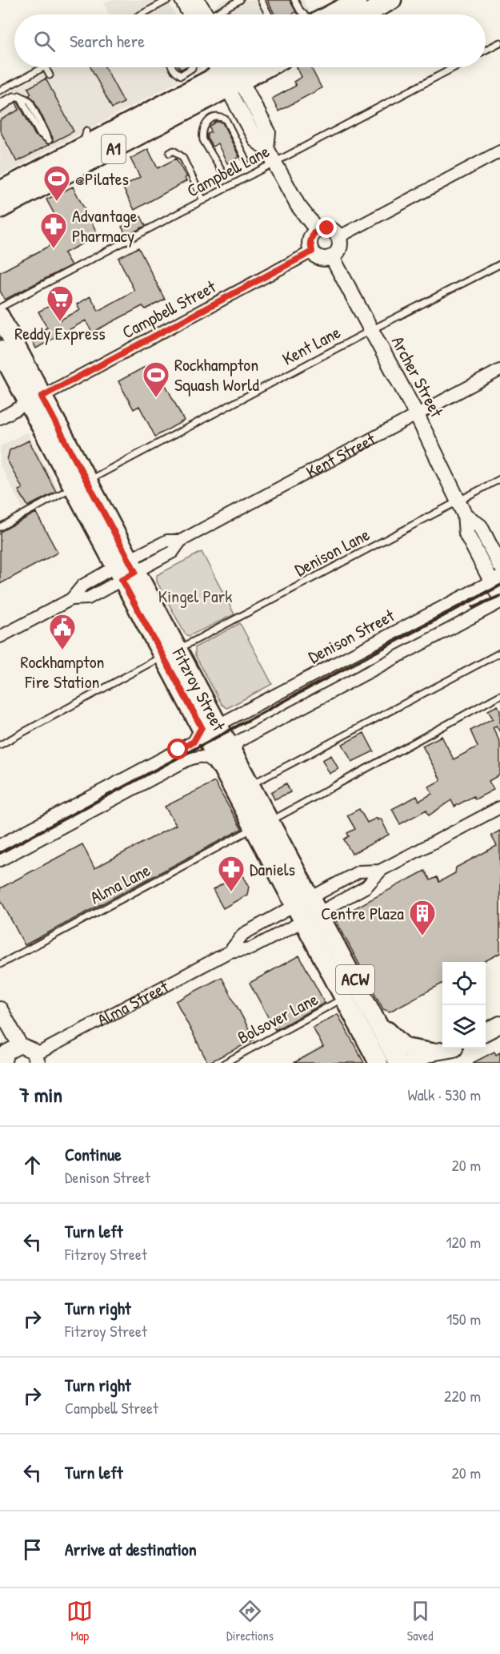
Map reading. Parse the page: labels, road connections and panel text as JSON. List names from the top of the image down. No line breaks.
{"streets":{"main road":["A1","Fitzroy Street","ACW"],"street":["Campbell Street","Archer Street","Kent Street","Denison Street","Alma Street"],"lane":["Campbell Lane","Kent Lane","Denison Lane","Alma Lane","Bolsover Lane"]},"crossings":[["Campbell Street","Archer Street"],["Campbell Street","Fitzroy Street"],["Kent Lane","Archer Street"],["Kent Lane","Fitzroy Street"],["Archer Street","Kent Street"],["Archer Street","Denison Lane"],["Archer Street","Denison Street"],["Kent Street","Fitzroy Street"],["Denison Lane","Fitzroy Street"],["Denison Street","Fitzroy Street"],["Fitzroy Street","Alma Lane"],["Fitzroy Street","Alma Street"],["Fitzroy Street","Bolsover Lane"]],"parks":["Kingel Park"],"places":{"sports":["@Pilates","Rockhampton Squash World"],"pharmacy":["Advantage Pharmacy","Daniels"],"supermarket":["Reddy Express"],"public building":["Rockhampton Fire Station"],"building":["Centre Plaza"]},"page":{"search":"Search here","heading":["7 min","Walk · 530 m"],"list":[["Continue","Denison Street","20 m"],["Turn left","Fitzroy Street","120 m"],["Turn right","Fitzroy Street","150 m"],["Turn right","Campbell Street","220 m"],["Turn left","20 m"],"Arrive at destination"],"nav":["Map","Directions","Saved"]}}
